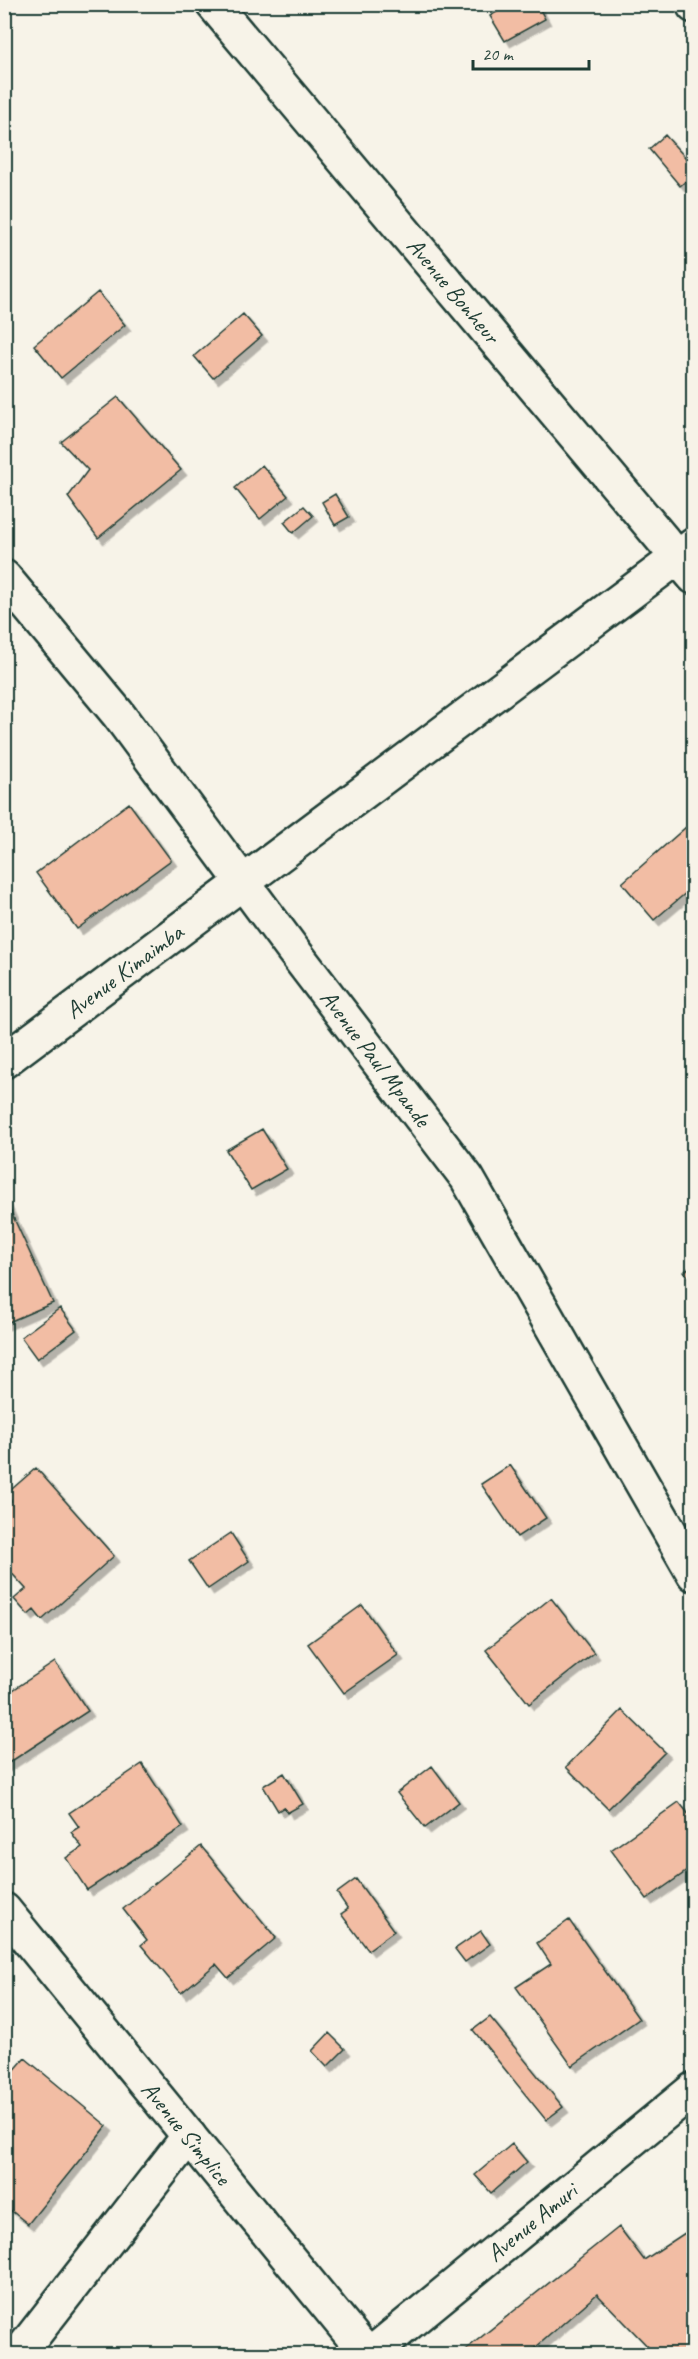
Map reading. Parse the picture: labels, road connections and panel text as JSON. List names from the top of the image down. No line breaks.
{"streets":{"street":["Avenue Bonheur","Avenue Kimaimba","Avenue Paul Mpande","Avenue Simplice","Avenue Amuri"]},"crossings":[["Avenue Bonheur","Avenue Kimaimba"],["Avenue Kimaimba","Avenue Paul Mpande"],["Avenue Simplice","Avenue Amuri"]],"scale_bar":"20 m"}
